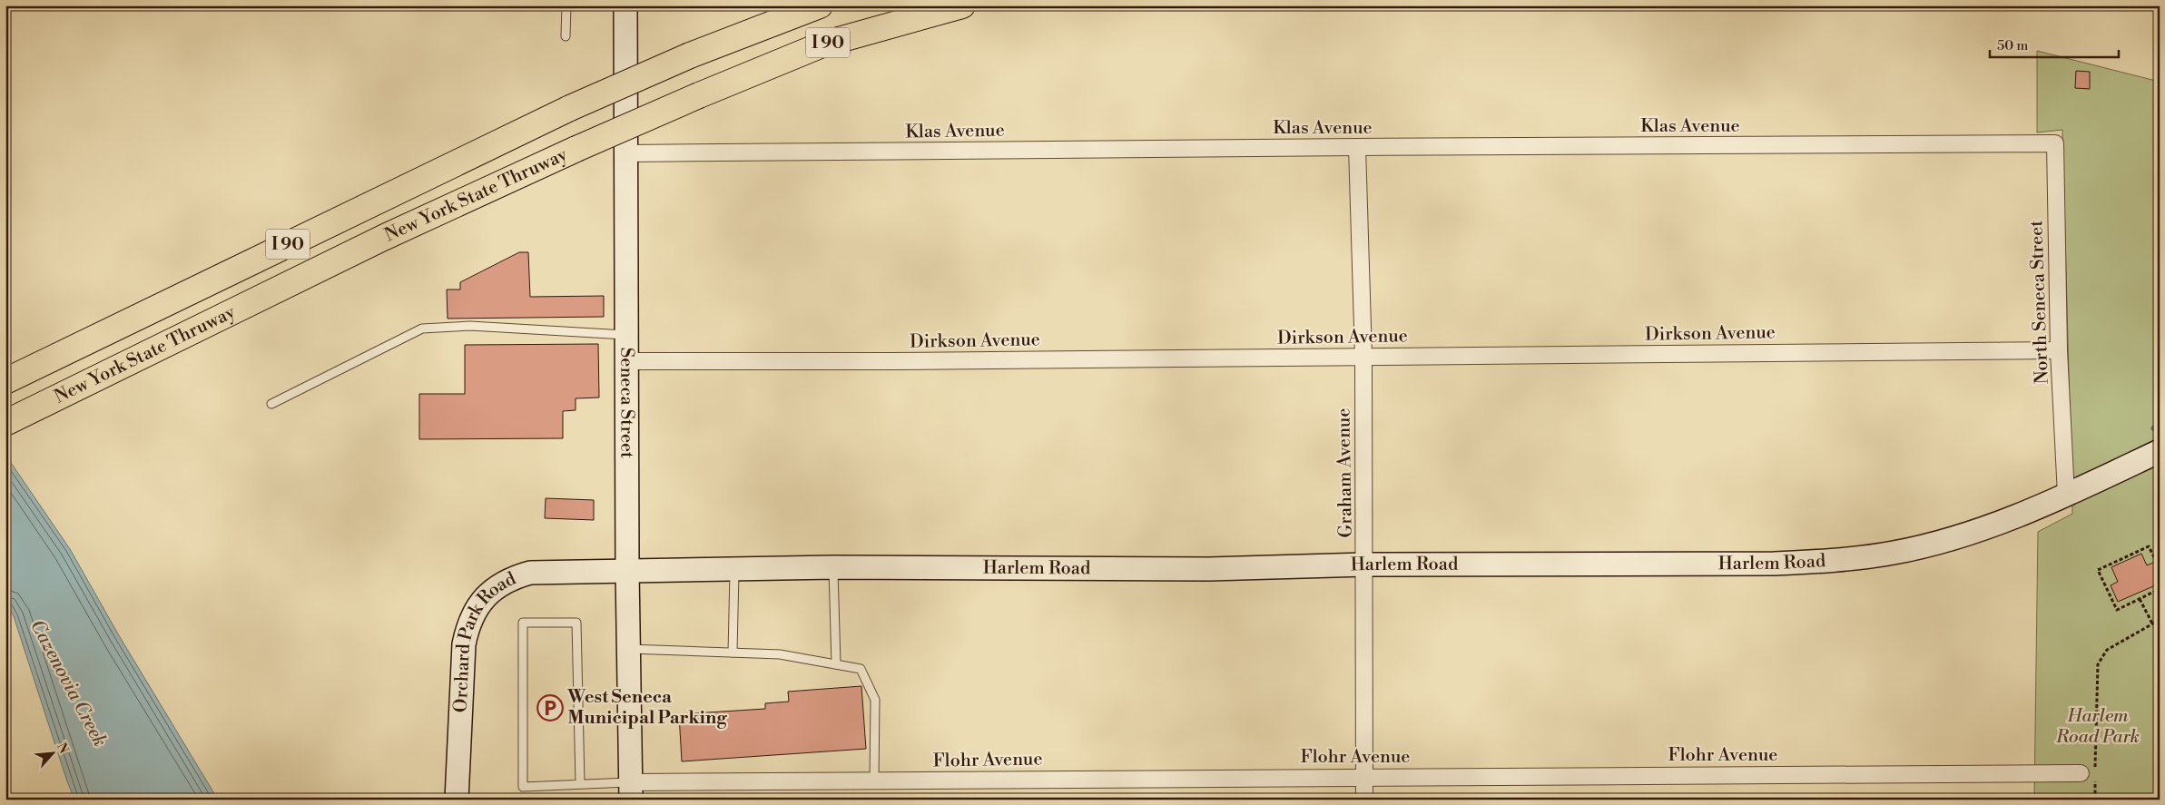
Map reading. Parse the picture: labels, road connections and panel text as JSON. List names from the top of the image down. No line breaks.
{"streets":{"highway":["I 90","New York State Thruway"],"main road":["Seneca Street","Harlem Road","Orchard Park Road"],"street":["Klas Avenue","North Seneca Street","Dirkson Avenue","Graham Avenue","Flohr Avenue"]},"crossings":[["Klas Avenue","North Seneca Street"],["Klas Avenue","Seneca Street"],["Klas Avenue","Graham Avenue"],["North Seneca Street","Dirkson Avenue"],["North Seneca Street","Harlem Road"],["Dirkson Avenue","Seneca Street"],["Dirkson Avenue","Graham Avenue"],["Seneca Street","Harlem Road"],["Seneca Street","Orchard Park Road"],["Seneca Street","Flohr Avenue"],["Graham Avenue","Harlem Road"],["Graham Avenue","Flohr Avenue"],["Harlem Road","Orchard Park Road"]],"water":["Cazenovia Creek"],"parks":["Harlem Road Park"],"places":{"parking":["West Seneca Municipal Parking"]},"scale_bar":"50 m","north":"top right"}
